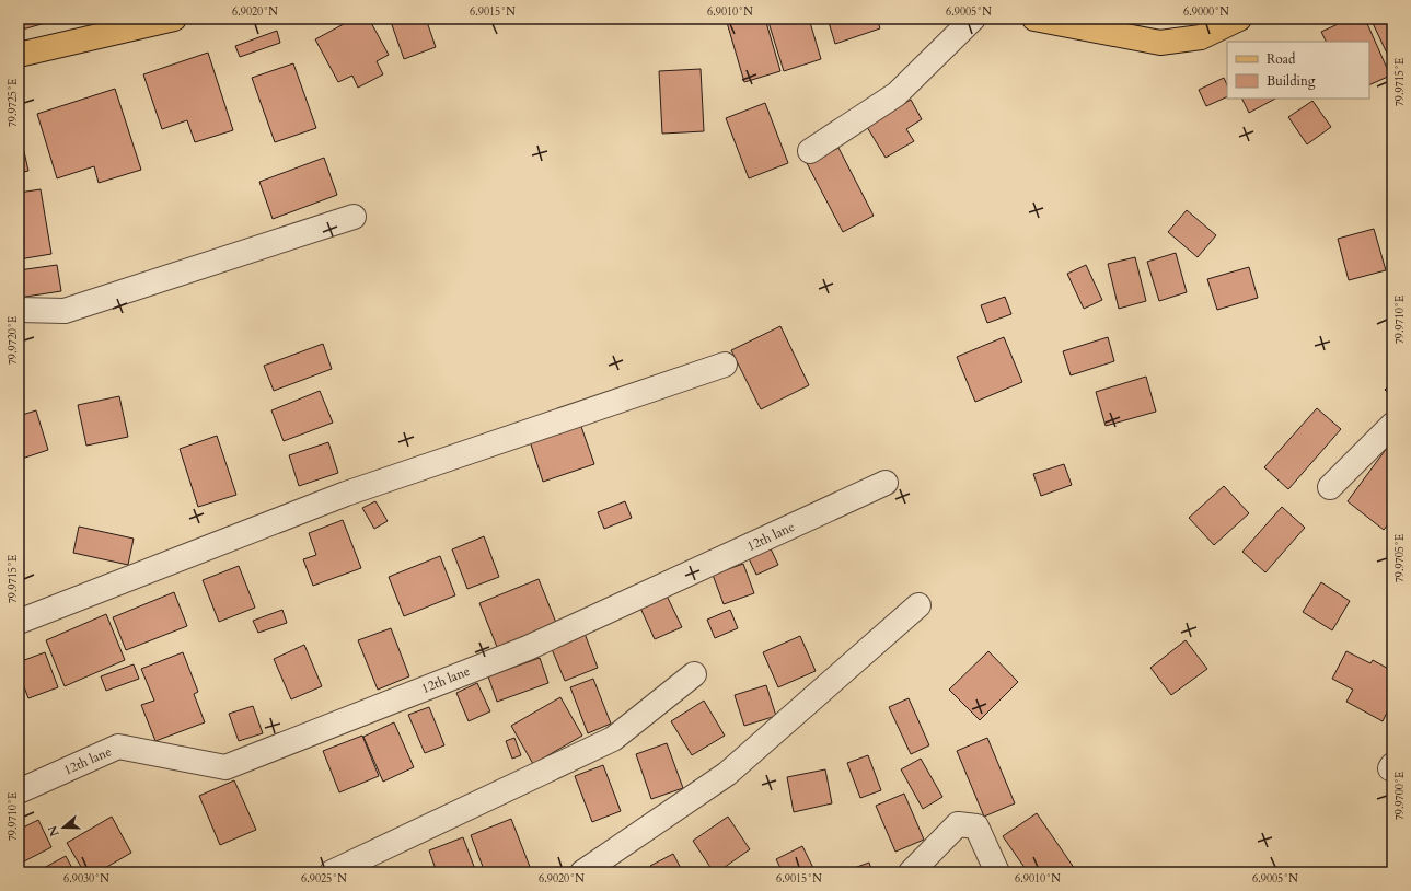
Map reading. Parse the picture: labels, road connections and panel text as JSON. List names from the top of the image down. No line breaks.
{"streets":{"street":["12th lane"]},"legend":["Road","Building"],"north":"left","coordinates":["6.9020°N","6.9015°N","6.9010°N","6.9005°N","6.9000°N","79.9715°E","79.9725°E","79.9710°E","79.9720°E","79.9705°E","79.9700°E","6.9030°N","6.9025°N"]}
